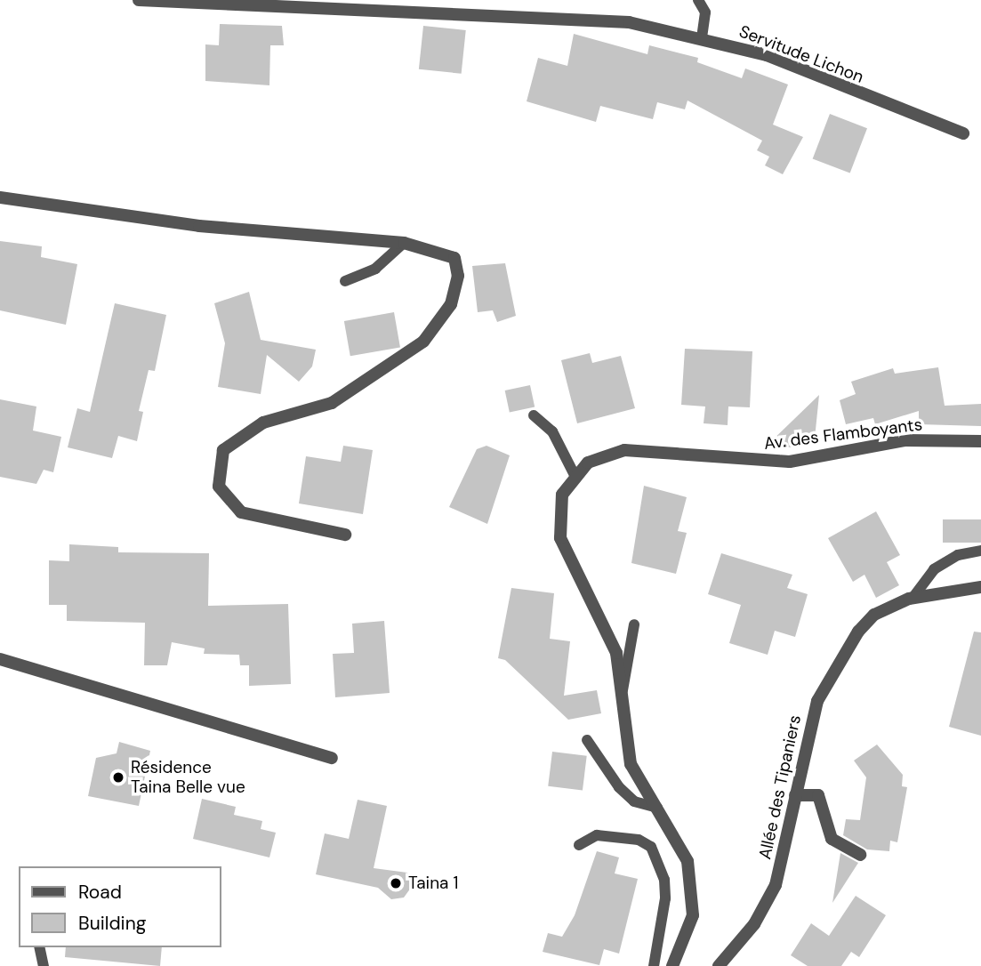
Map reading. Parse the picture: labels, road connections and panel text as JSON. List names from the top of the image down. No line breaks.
{"streets":{"street":["Servitude Lichon","Av. des Flamboyants","Allée des Tipaniers"]},"places":["Résidence Taina Belle vue","Taina 1"],"legend":["Road","Building"]}
